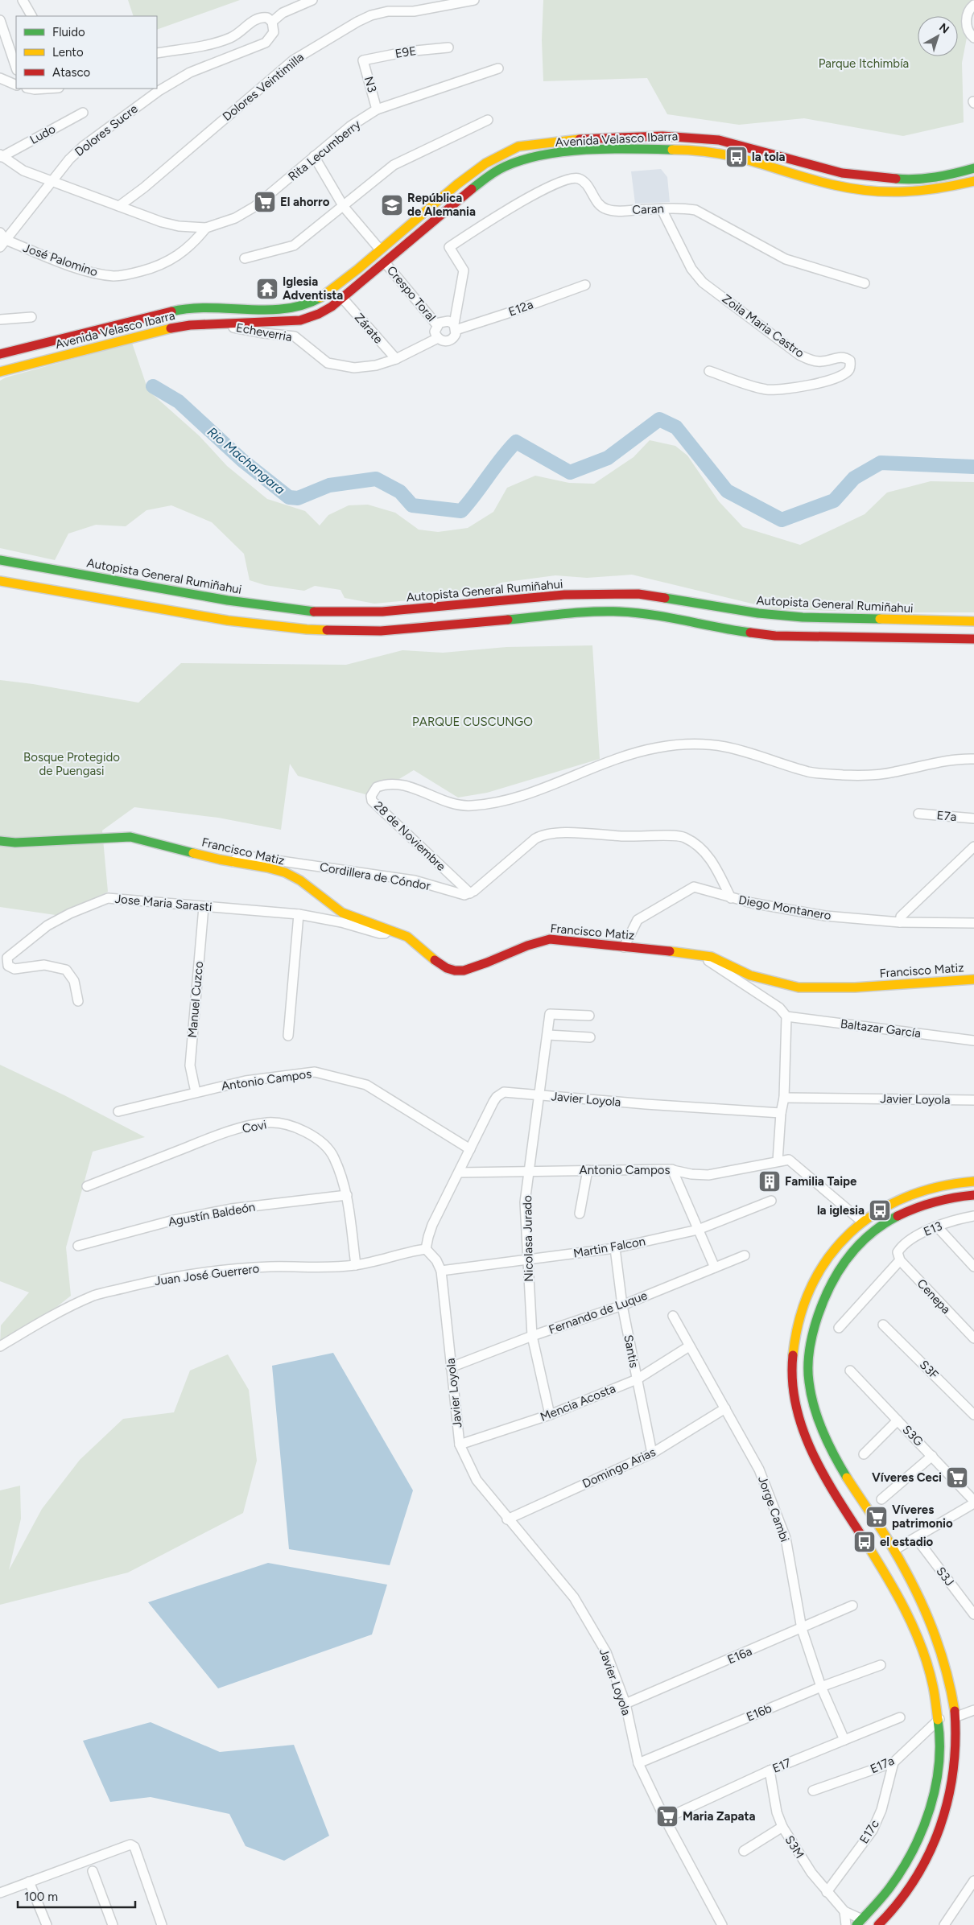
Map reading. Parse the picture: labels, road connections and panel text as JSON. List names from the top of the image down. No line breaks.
{"streets":{"main road":["Avenida Velasco Ibarra","Autopista General Rumiñahui","Francisco Matiz"],"street":["E9E","N3","Dolores Veintimilla","Dolores Sucre","Ludo","Rita Lecumberry","Caran","José Palomino","Crespo Toral","E12a","Zoila Maria Castro","Zárate","Echeverria","E7a","28 de Noviembre","Cordillera de Cóndor","Jose Maria Sarasti","Diego Montanero","Manuel Cuzco","Baltazar García","Antonio Campos","Javier Loyola","Covi","Agustín Baldeón","E13","Nicolasa Jurado","Martin Falcon","Juan José Guerrero","Cenepa","Fernando de Luque","Santis","S3F","Mencia Acosta","S3G","Domingo Arias","Jorge Cambi","S3J","E16a","E16b","E17a","E17","E17c","S3M"]},"crossings":[["E9E","N3"],["N3","Rita Lecumberry"],["Dolores Veintimilla","Rita Lecumberry"],["Dolores Sucre","Rita Lecumberry"],["Dolores Sucre","José Palomino"],["Ludo","Rita Lecumberry"],["Avenida Velasco Ibarra","Crespo Toral"],["Avenida Velasco Ibarra","Zárate"],["Avenida Velasco Ibarra","Echeverria"],["Rita Lecumberry","José Palomino"],["Caran","Crespo Toral"],["Caran","E12a"],["Caran","Zoila Maria Castro"],["Caran","Echeverria"],["Crespo Toral","E12a"],["Crespo Toral","Echeverria"],["E12a","Echeverria"],["Zárate","Echeverria"],["28 de Noviembre","Cordillera de Cóndor"],["Francisco Matiz","Cordillera de Cóndor"],["Francisco Matiz","Jose Maria Sarasti"],["Francisco Matiz","Diego Montanero"],["Jose Maria Sarasti","Manuel Cuzco"],["Manuel Cuzco","Antonio Campos"],["Antonio Campos","Javier Loyola"],["Antonio Campos","Nicolasa Jurado"],["Javier Loyola","Nicolasa Jurado"],["Javier Loyola","Martin Falcon"],["Javier Loyola","Juan José Guerrero"],["Javier Loyola","Fernando de Luque"],["Javier Loyola","Mencia Acosta"],["Javier Loyola","Domingo Arias"],["Javier Loyola","E16a"],["Javier Loyola","E16b"],["Javier Loyola","E17"],["Covi","Agustín Baldeón"],["Covi","Juan José Guerrero"],["E13","Cenepa"],["Nicolasa Jurado","Martin Falcon"],["Nicolasa Jurado","Fernando de Luque"],["Nicolasa Jurado","Mencia Acosta"],["Martin Falcon","Santis"],["Fernando de Luque","Santis"],["Santis","Mencia Acosta"],["Santis","Domingo Arias"],["Mencia Acosta","Jorge Cambi"],["Domingo Arias","Jorge Cambi"],["Jorge Cambi","E16a"],["Jorge Cambi","E16b"],["Jorge Cambi","E17"],["E17a","E17c"],["E17","S3M"],["E17c","S3M"]],"water":["Rio Machangara"],"parks":["Parque Itchimbía","PARQUE CUSCUNGO","Bosque Protegido de Puengasi"],"places":{"bus stop":["la tola","la iglesia","el estadio"],"supermarket":["El ahorro","Víveres Ceci","Víveres patrimonio","Maria Zapata"],"school or university":["República de Alemania"],"temple":["Iglesia Adventista"],"building":["Familia Taipe"]},"legend":["Fluido","Lento","Atasco"],"scale_bar":"100 m","north":"top right"}
